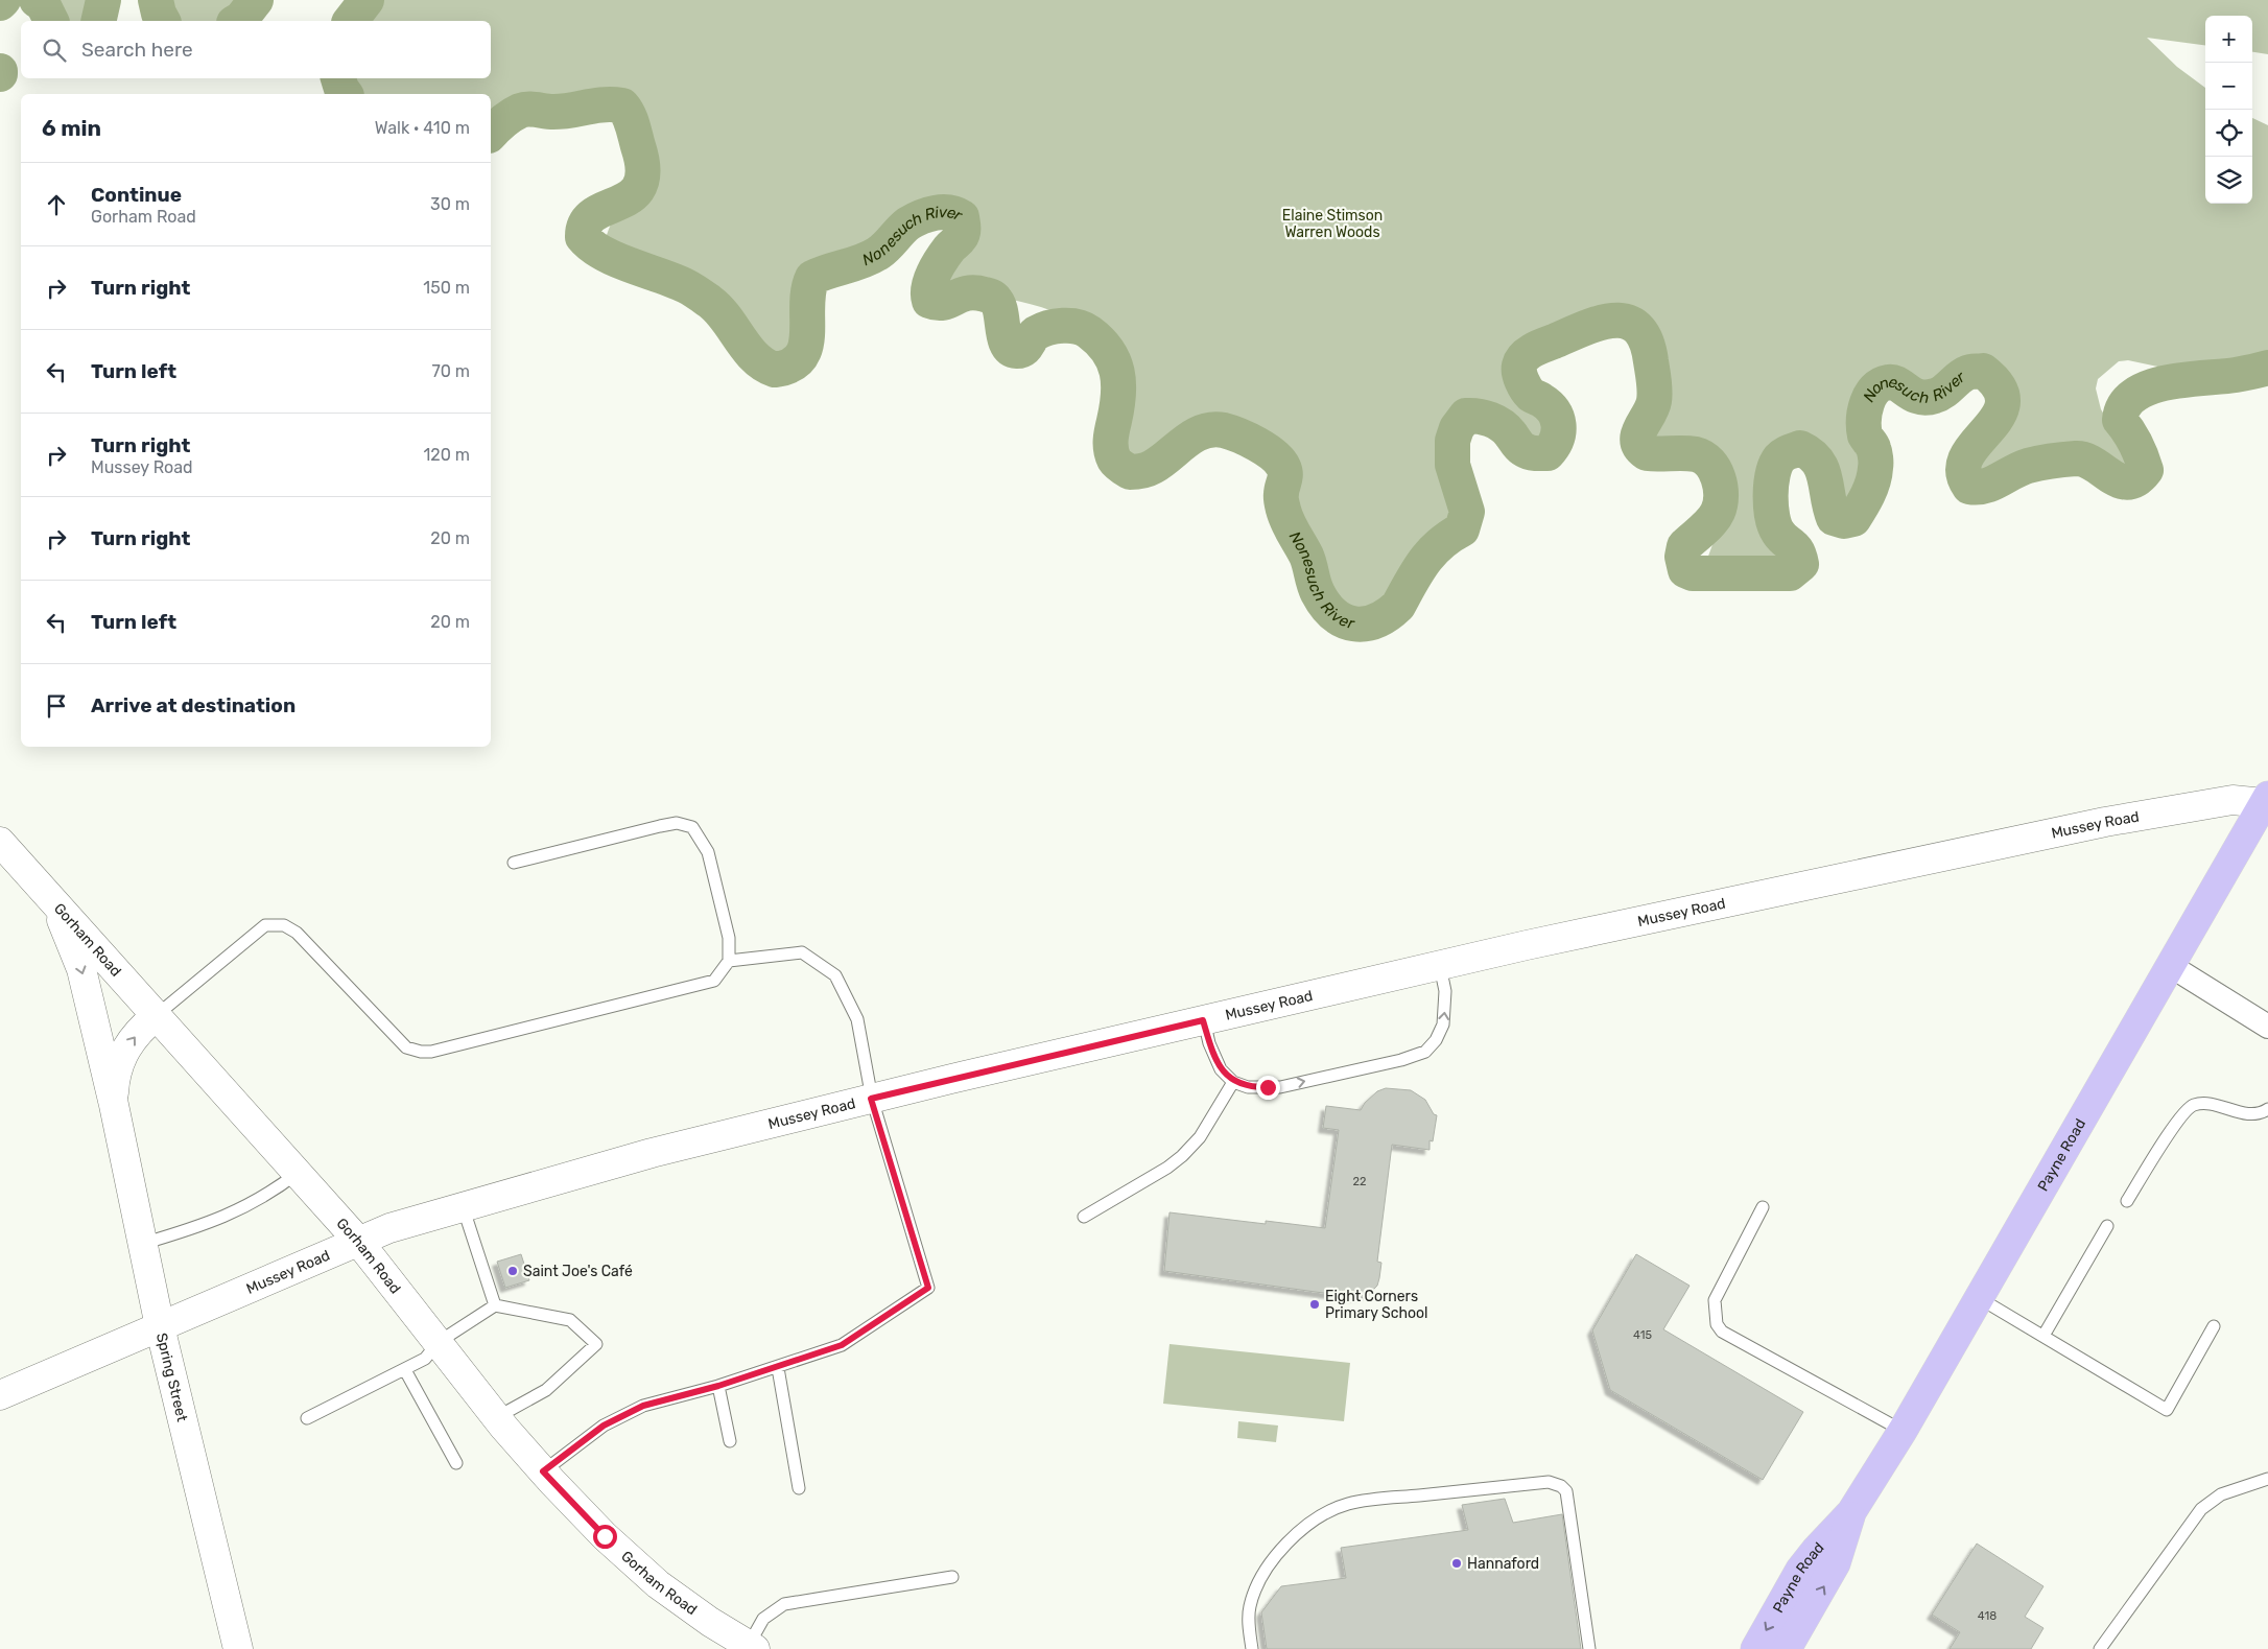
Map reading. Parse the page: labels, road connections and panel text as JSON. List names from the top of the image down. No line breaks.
{"streets":{"main road":["Payne Road"],"street":["Mussey Road","Gorham Road","Spring Street"]},"crossings":[["Mussey Road","Gorham Road"],["Mussey Road","Payne Road"],["Mussey Road","Spring Street"],["Gorham Road","Spring Street"]],"water":["Nonesuch River"],"parks":["Elaine Stimson Warren Woods"],"places":["Saint Joe's Café","Eight Corners Primary School","Hannaford"],"house_numbers":["22","415","418"],"page":{"map_buttons":["+","−"],"search":"Search here","heading":["6 min","Walk · 410 m"],"list":[["Continue","Gorham Road","30 m"],["Turn right","150 m"],["Turn left","70 m"],["Turn right","Mussey Road","120 m"],["Turn right","20 m"],["Turn left","20 m"],"Arrive at destination"]}}
